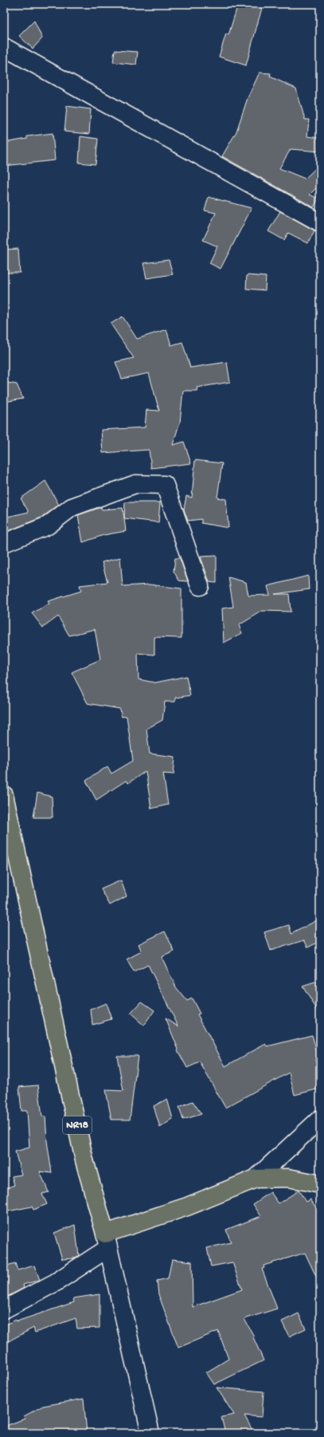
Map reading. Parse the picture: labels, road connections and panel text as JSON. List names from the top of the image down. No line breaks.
{"streets":{"main road":["NR18"]}}
